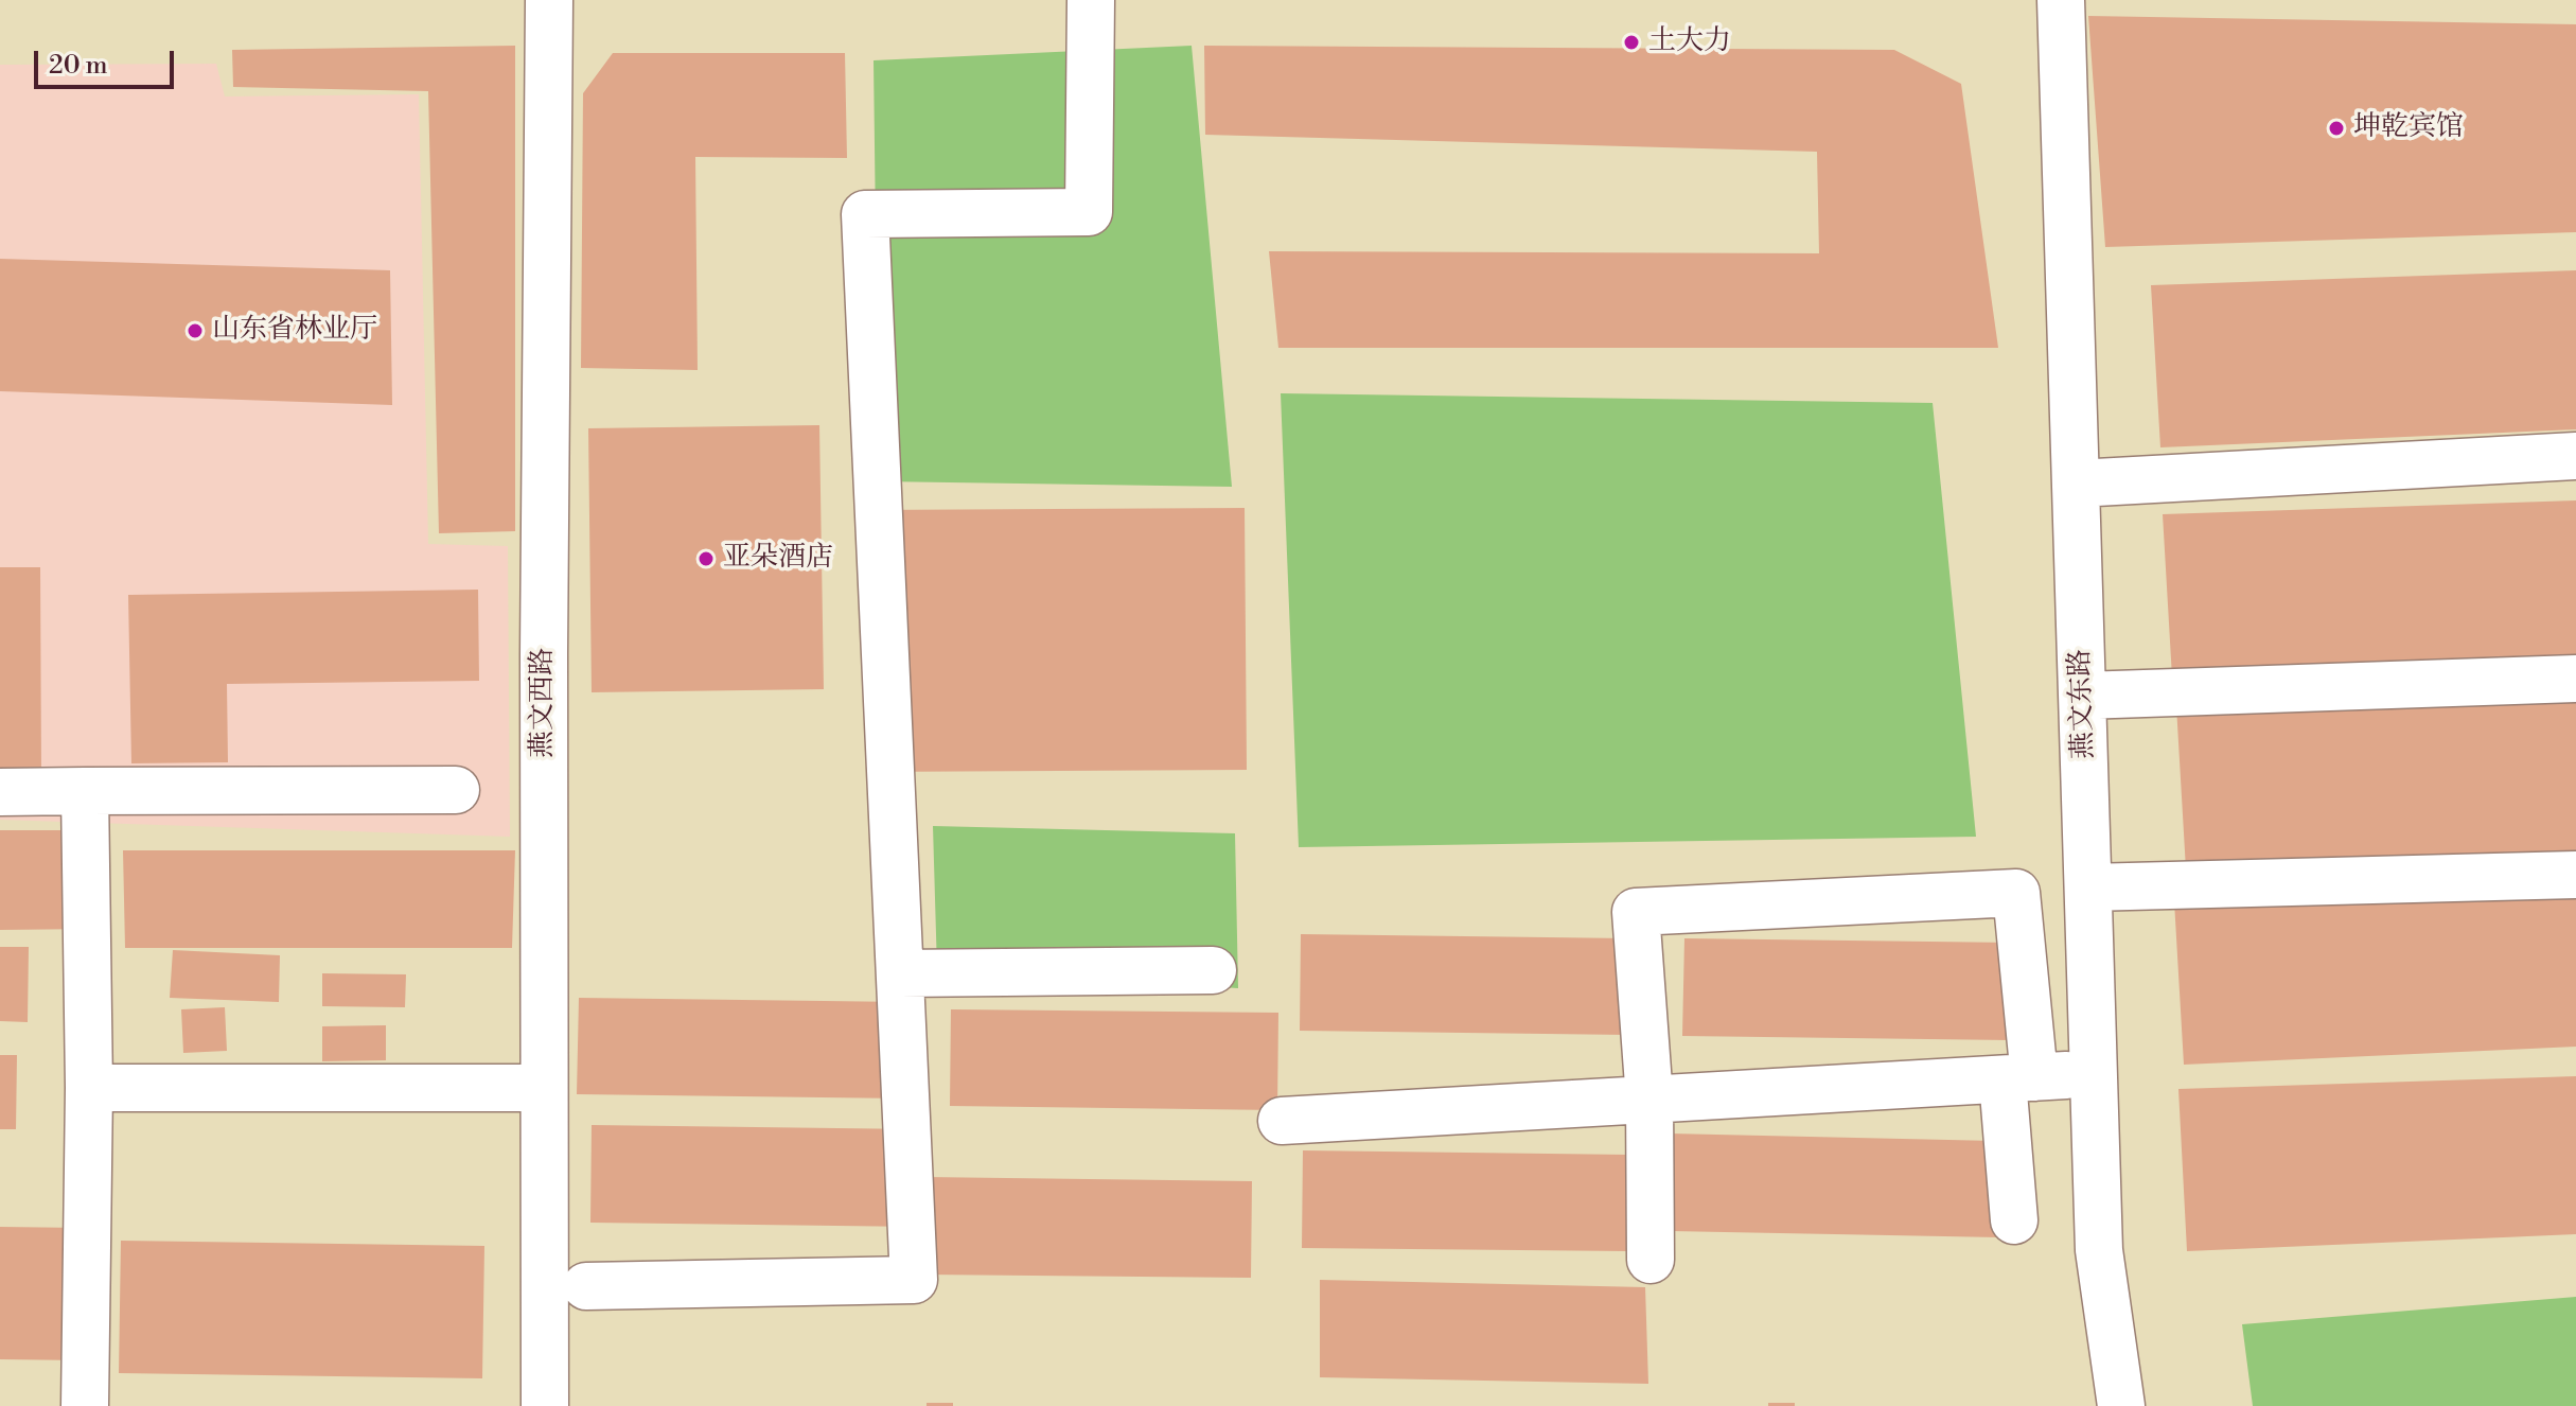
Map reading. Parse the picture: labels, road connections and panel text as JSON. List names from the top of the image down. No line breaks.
{"streets":{"street":["燕文西路","燕文东路"]},"places":["土大力","坤乾宾馆","山东省林业厅","亚朵酒店"],"scale_bar":"20 m"}
